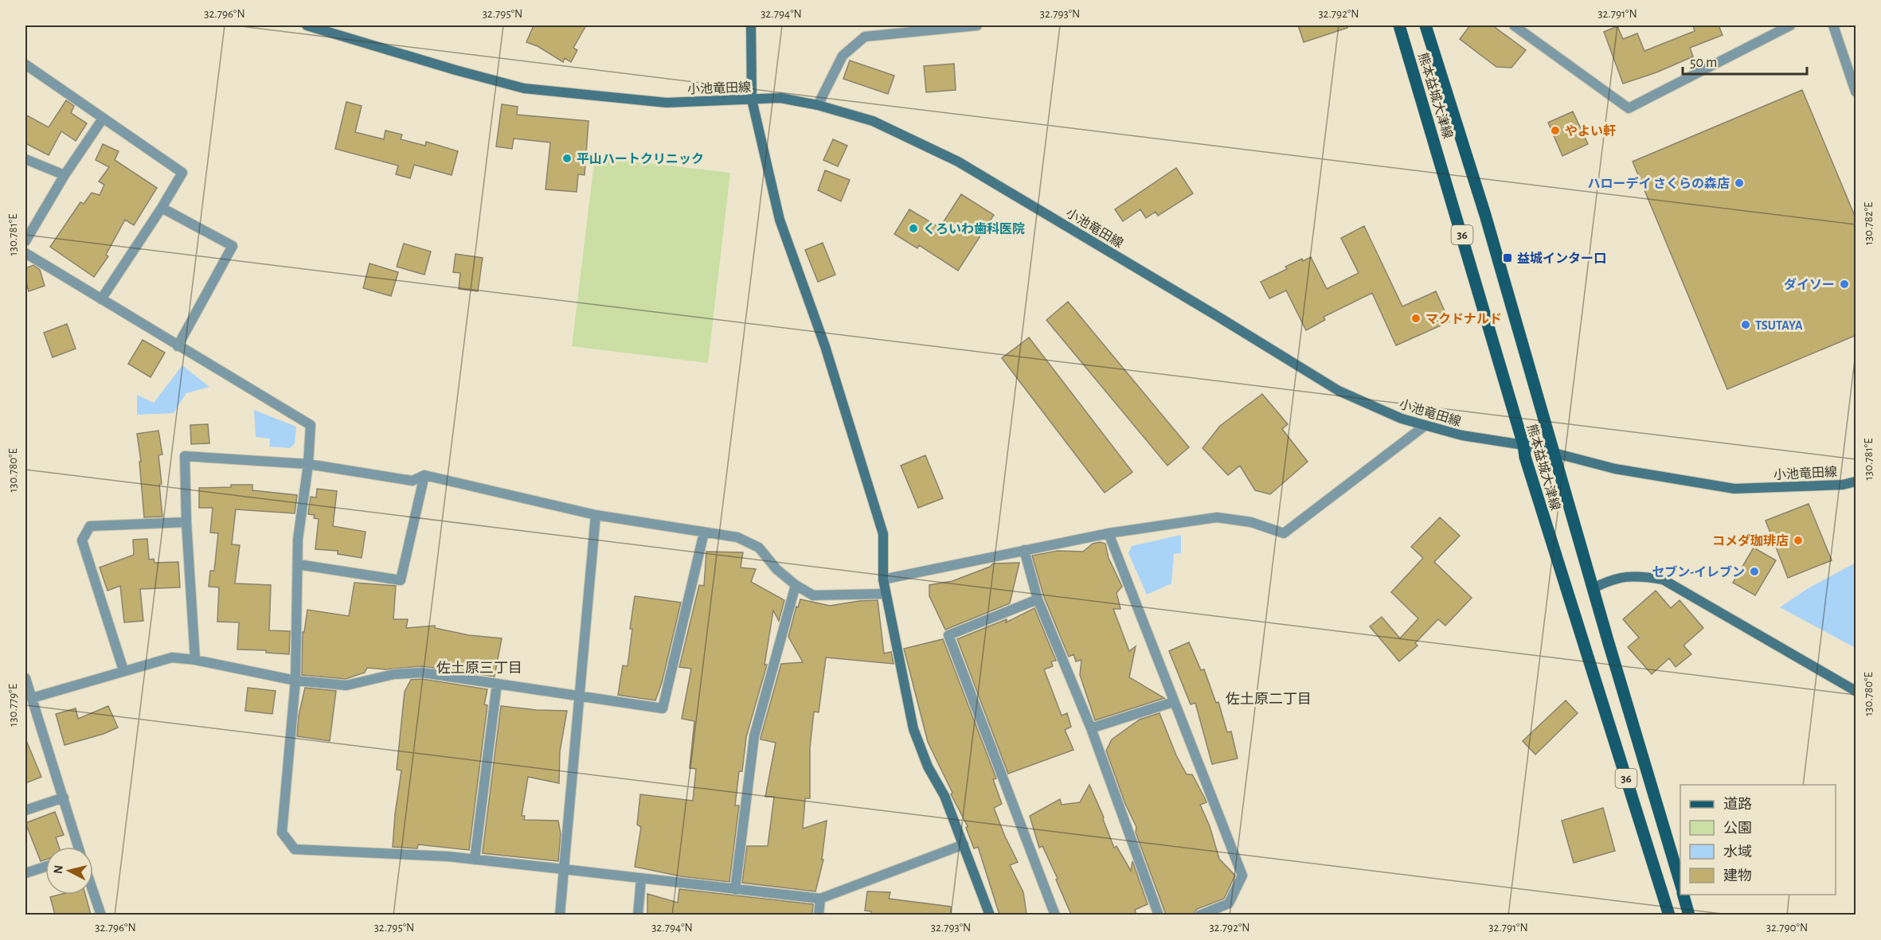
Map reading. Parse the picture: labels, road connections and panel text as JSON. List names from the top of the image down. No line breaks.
{"streets":{"main road":["小池竜田線","熊本益城大津線","36"]},"crossings":[["小池竜田線","熊本益城大津線"]],"districts":["佐土原三丁目","佐土原二丁目"],"places":{"other":["やよい軒","平山ハートクリニック","ハローデイ さくらの森店","くろいわ歯科医院","ダイソー","マクドナルド","TSUTAYA","コメダ珈琲店","セブン-イレブン"],"transit":["益城インター口"]},"legend":["道路","公園","水域","建物"],"scale_bar":"50 m","north":"left","coordinates":["32.796°N","32.795°N","32.794°N","32.793°N","32.792°N","32.791°N","130.782°E","130.781°E","130.780°E","130.779°E","32.790°N"]}
